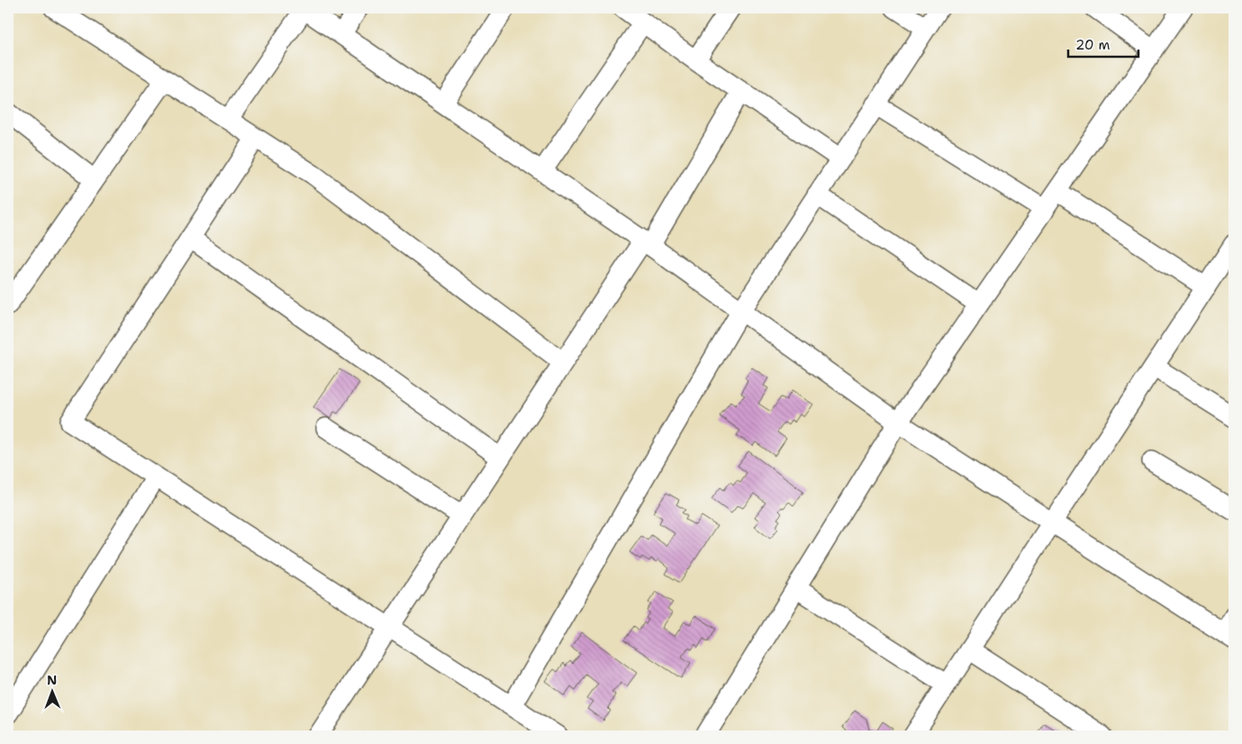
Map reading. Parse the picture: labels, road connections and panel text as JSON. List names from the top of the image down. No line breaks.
{"scale_bar":"20 m","north":"top"}
